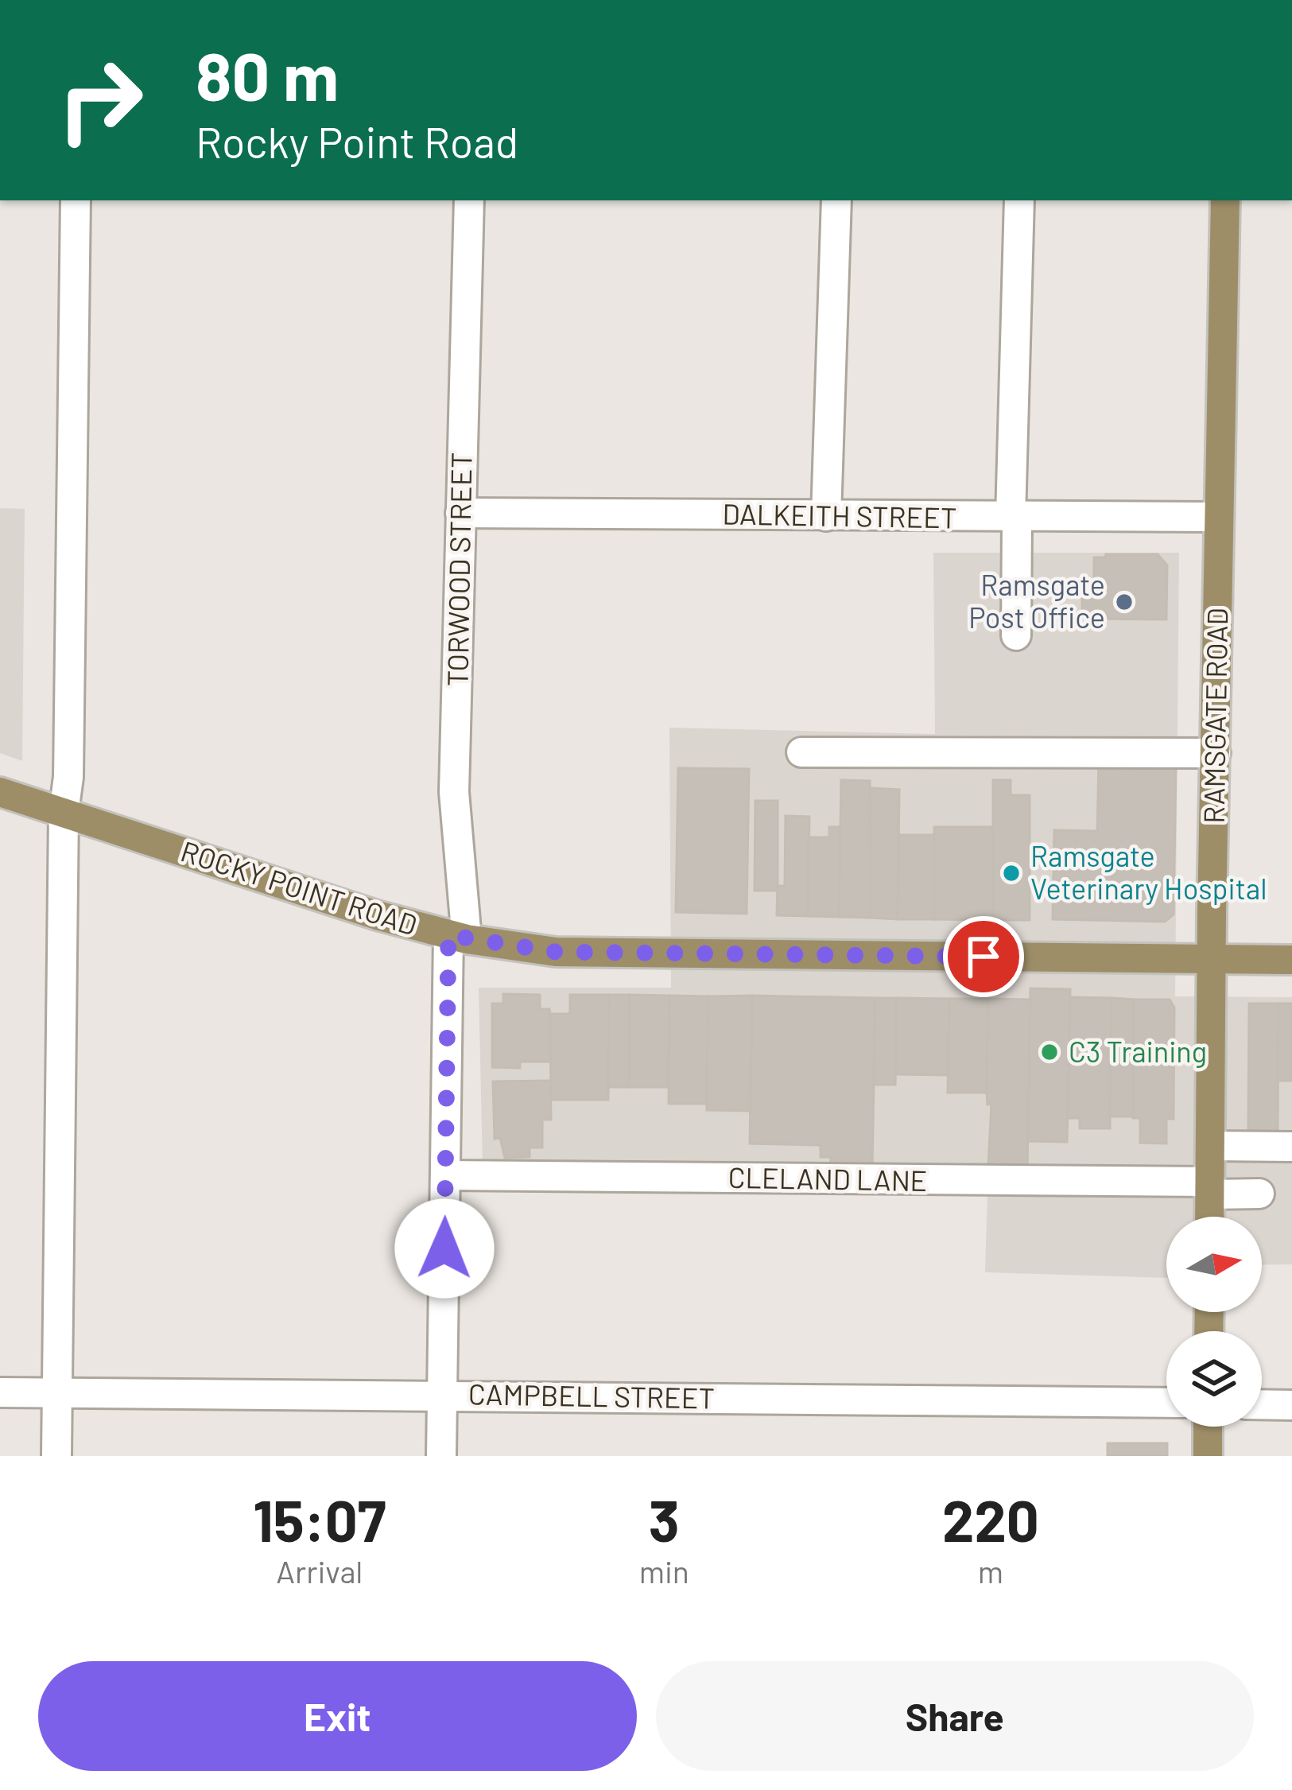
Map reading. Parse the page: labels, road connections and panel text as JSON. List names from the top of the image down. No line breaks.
{"streets":{"main road":["RAMSGATE ROAD","ROCKY POINT ROAD"],"street":["DALKEITH STREET","TORWOOD STREET","CLELAND LANE","CAMPBELL STREET"]},"crossings":[["DALKEITH STREET","TORWOOD STREET"],["DALKEITH STREET","RAMSGATE ROAD"],["TORWOOD STREET","ROCKY POINT ROAD"],["TORWOOD STREET","CLELAND LANE"],["TORWOOD STREET","CAMPBELL STREET"],["RAMSGATE ROAD","ROCKY POINT ROAD"],["RAMSGATE ROAD","CLELAND LANE"]],"places":["Ramsgate Post Office","Ramsgate Veterinary Hospital","C3 Training"],"north":"right","page":{"turn":["80 m","Rocky Point Road"],"eta":["15:07","Arrival","3","min","220","m"],"buttons":["Exit","Share"]}}
